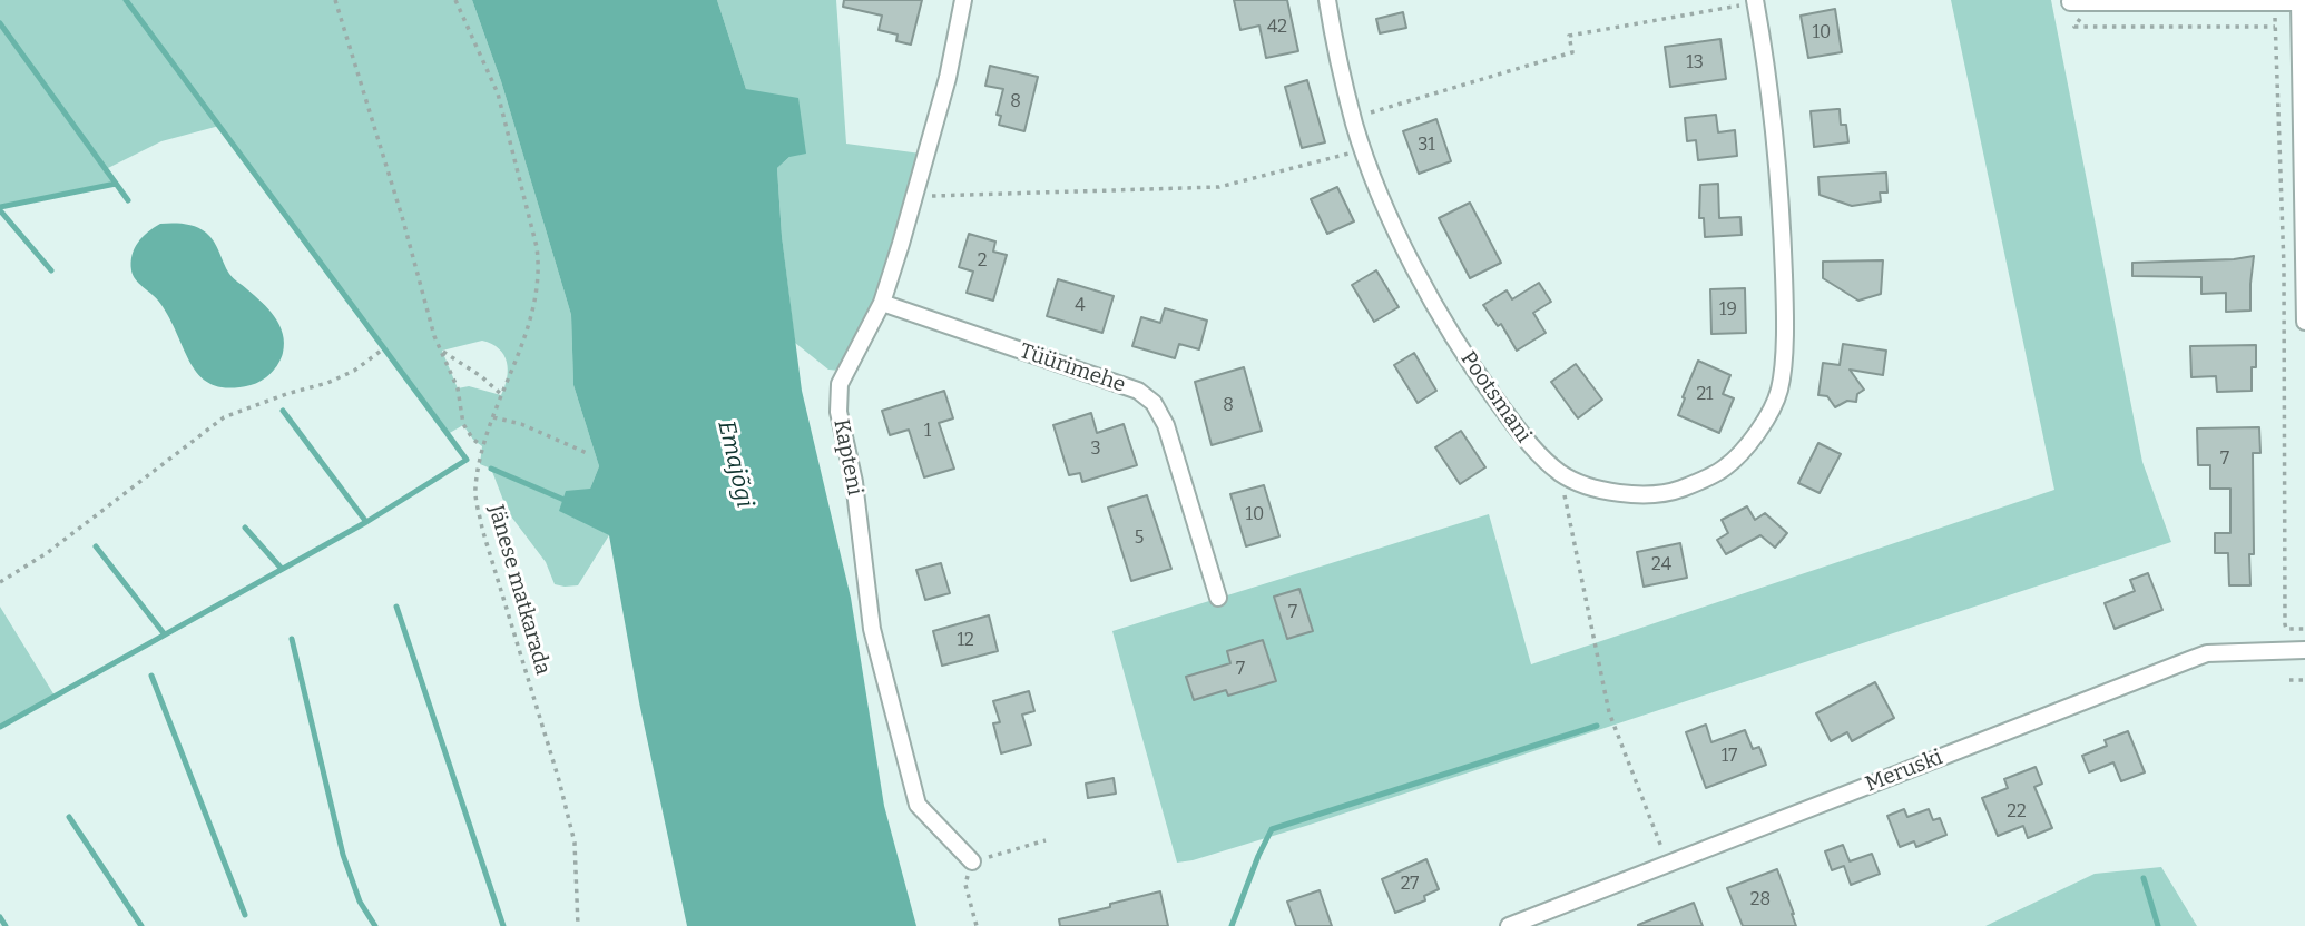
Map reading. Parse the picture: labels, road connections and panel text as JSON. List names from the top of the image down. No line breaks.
{"streets":{"street":["Tüürimehe","Pootsmani","Kapteni","Meruski"],"path":["Jänese matkarada"]},"crossings":[["Tüürimehe","Kapteni"]],"water":["Emajõgi"],"house_numbers":["42","10","13","8","31","2","4","19","21","8","1","3","7","10","5","24","7","12","7","17","22","27","28"]}
